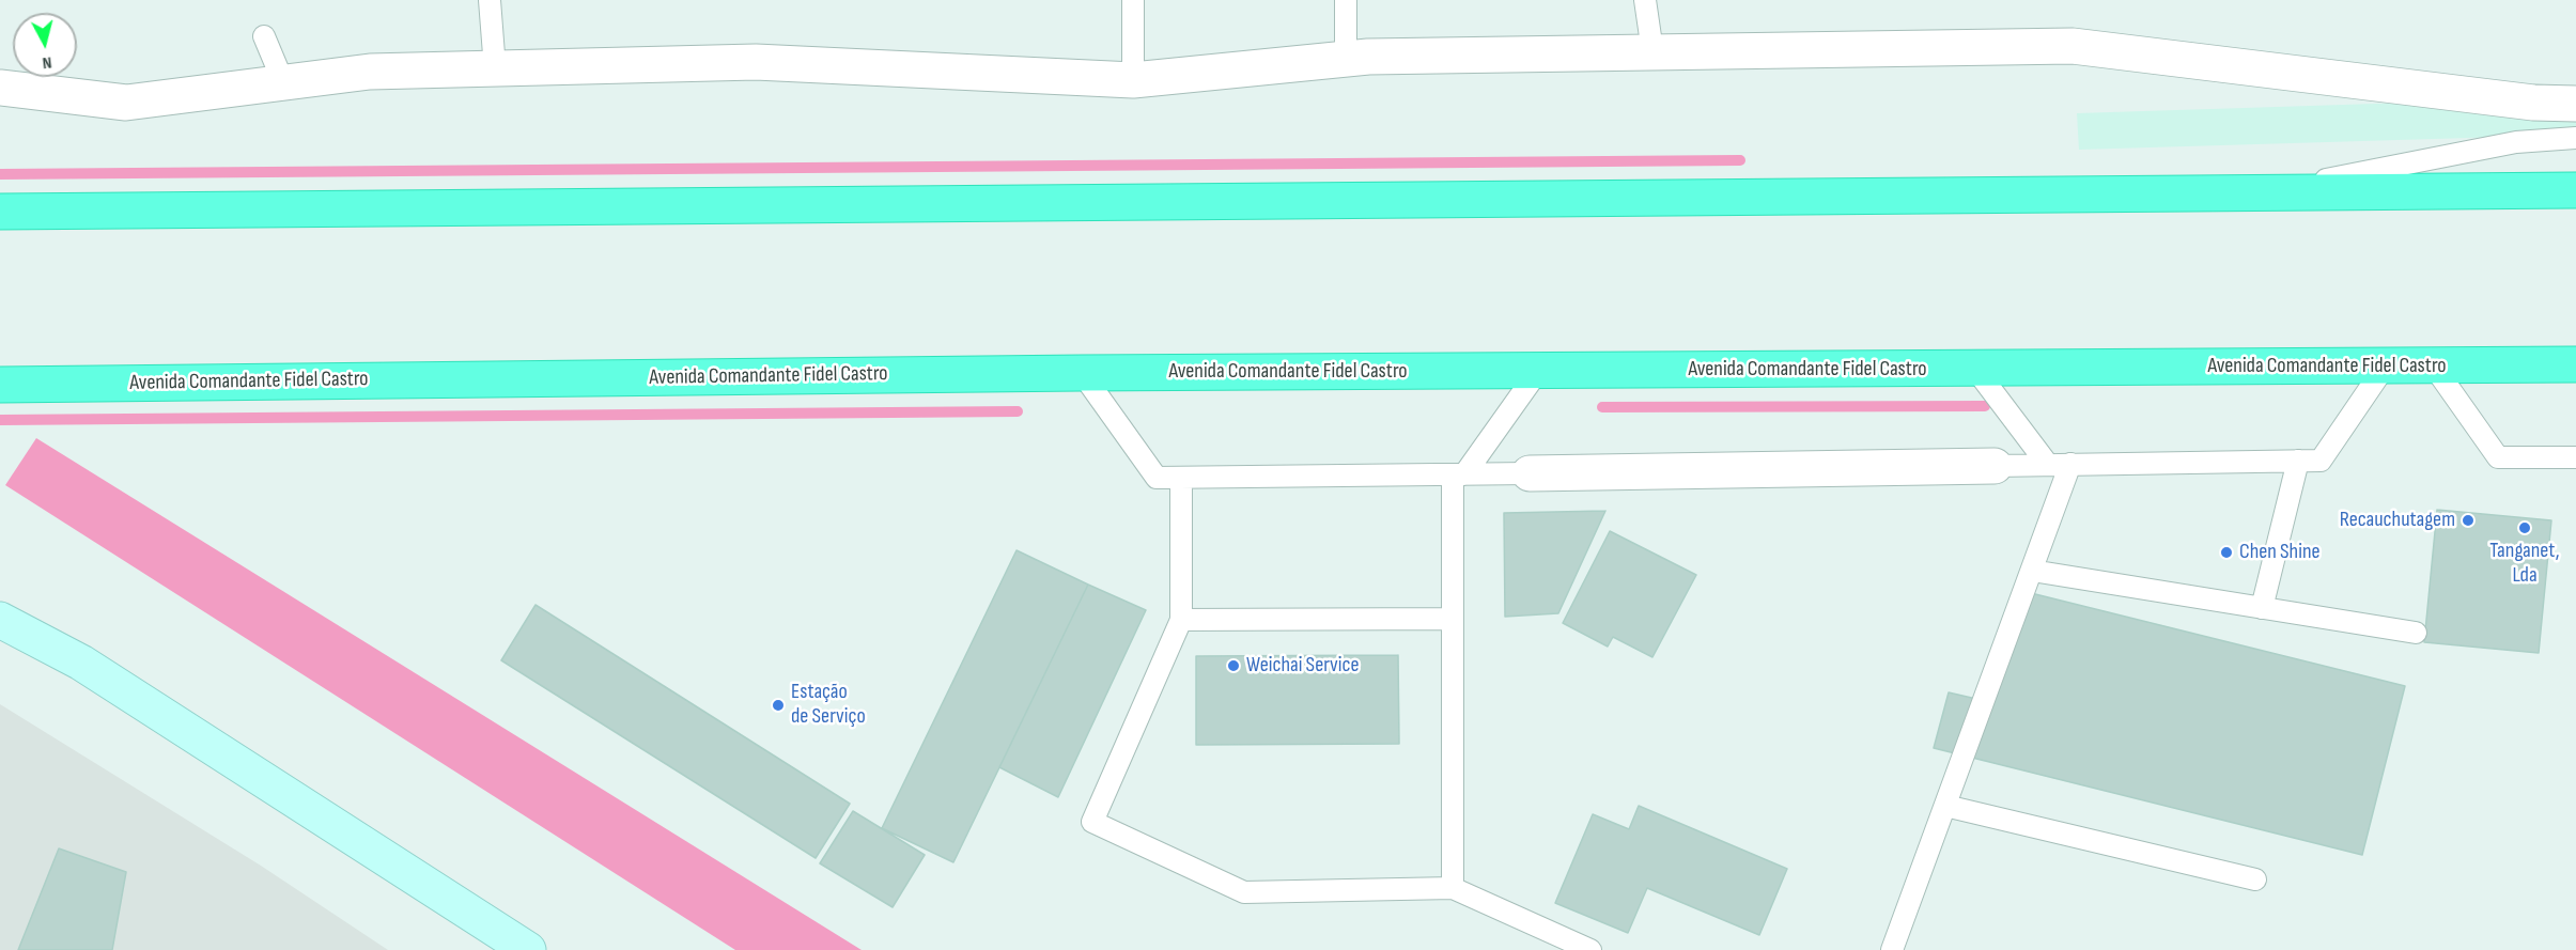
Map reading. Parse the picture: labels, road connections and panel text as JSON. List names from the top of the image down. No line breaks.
{"streets":{"highway":["Avenida Comandante Fidel Castro"]},"places":["Recauchutagem","Tanganet, Lda","Chen Shine","Weichai Service","Estação de Serviço"],"north":"bottom"}
